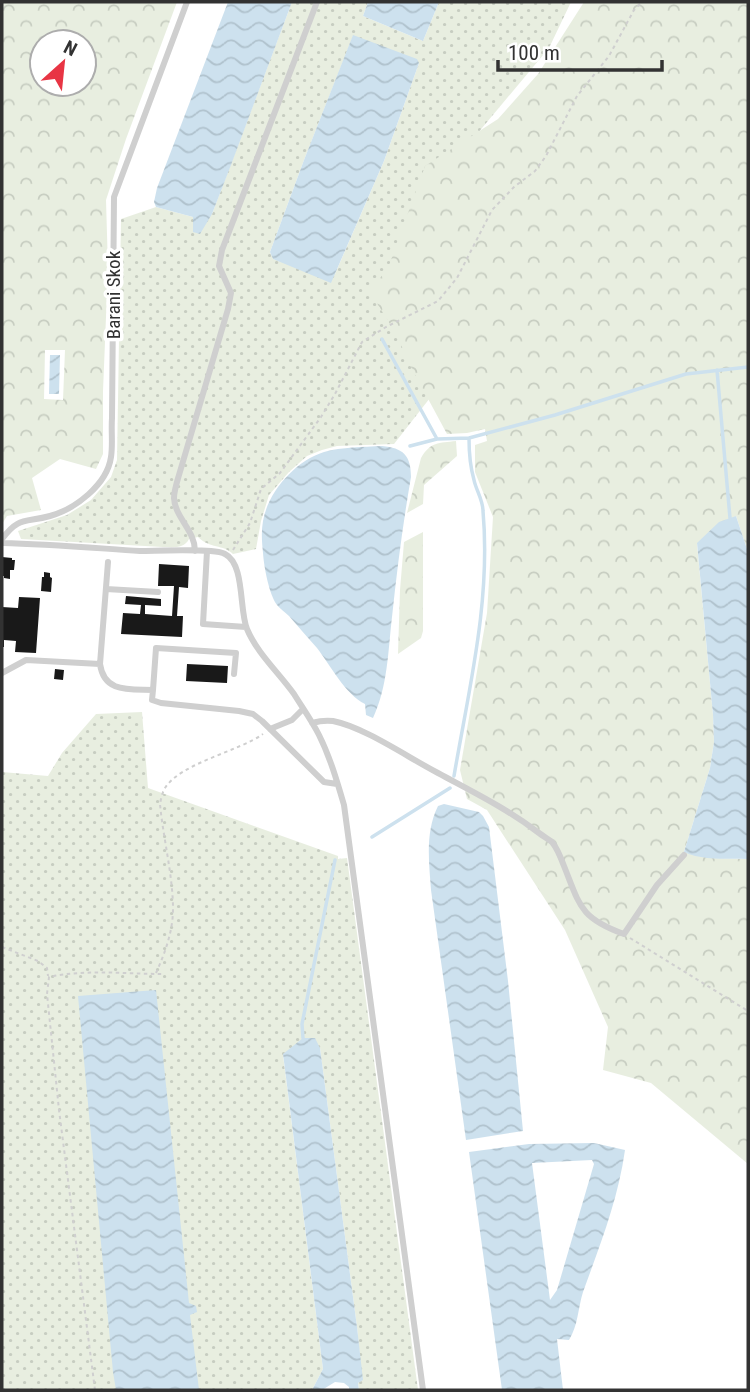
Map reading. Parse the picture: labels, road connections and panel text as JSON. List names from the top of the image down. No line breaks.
{"streets":{"lane":["Barani Skok"]},"scale_bar":"100 m","north":"top right"}
